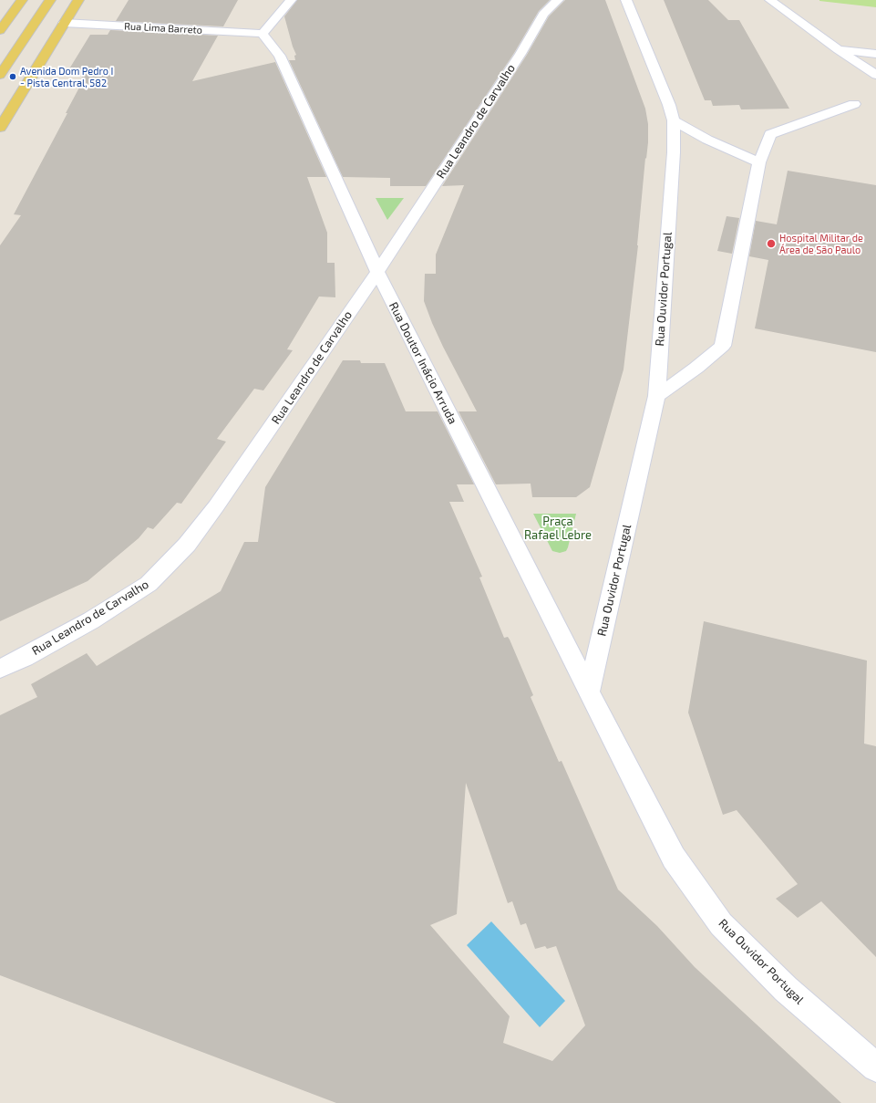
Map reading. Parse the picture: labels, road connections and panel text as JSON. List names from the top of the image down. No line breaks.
{"streets":{"street":["Rua Lima Barreto","Rua Leandro de Carvalho","Rua Ouvidor Portugal","Rua Doutor Inácio Arruda"]},"crossings":[["Rua Lima Barreto","Rua Doutor Inácio Arruda"],["Rua Leandro de Carvalho","Rua Doutor Inácio Arruda"],["Rua Ouvidor Portugal","Rua Doutor Inácio Arruda"]],"parks":["Praça Rafael Lebre"],"places":["Avenida Dom Pedro I - Pista Central, 582","Hospital Militar de Área de São Paulo"]}
